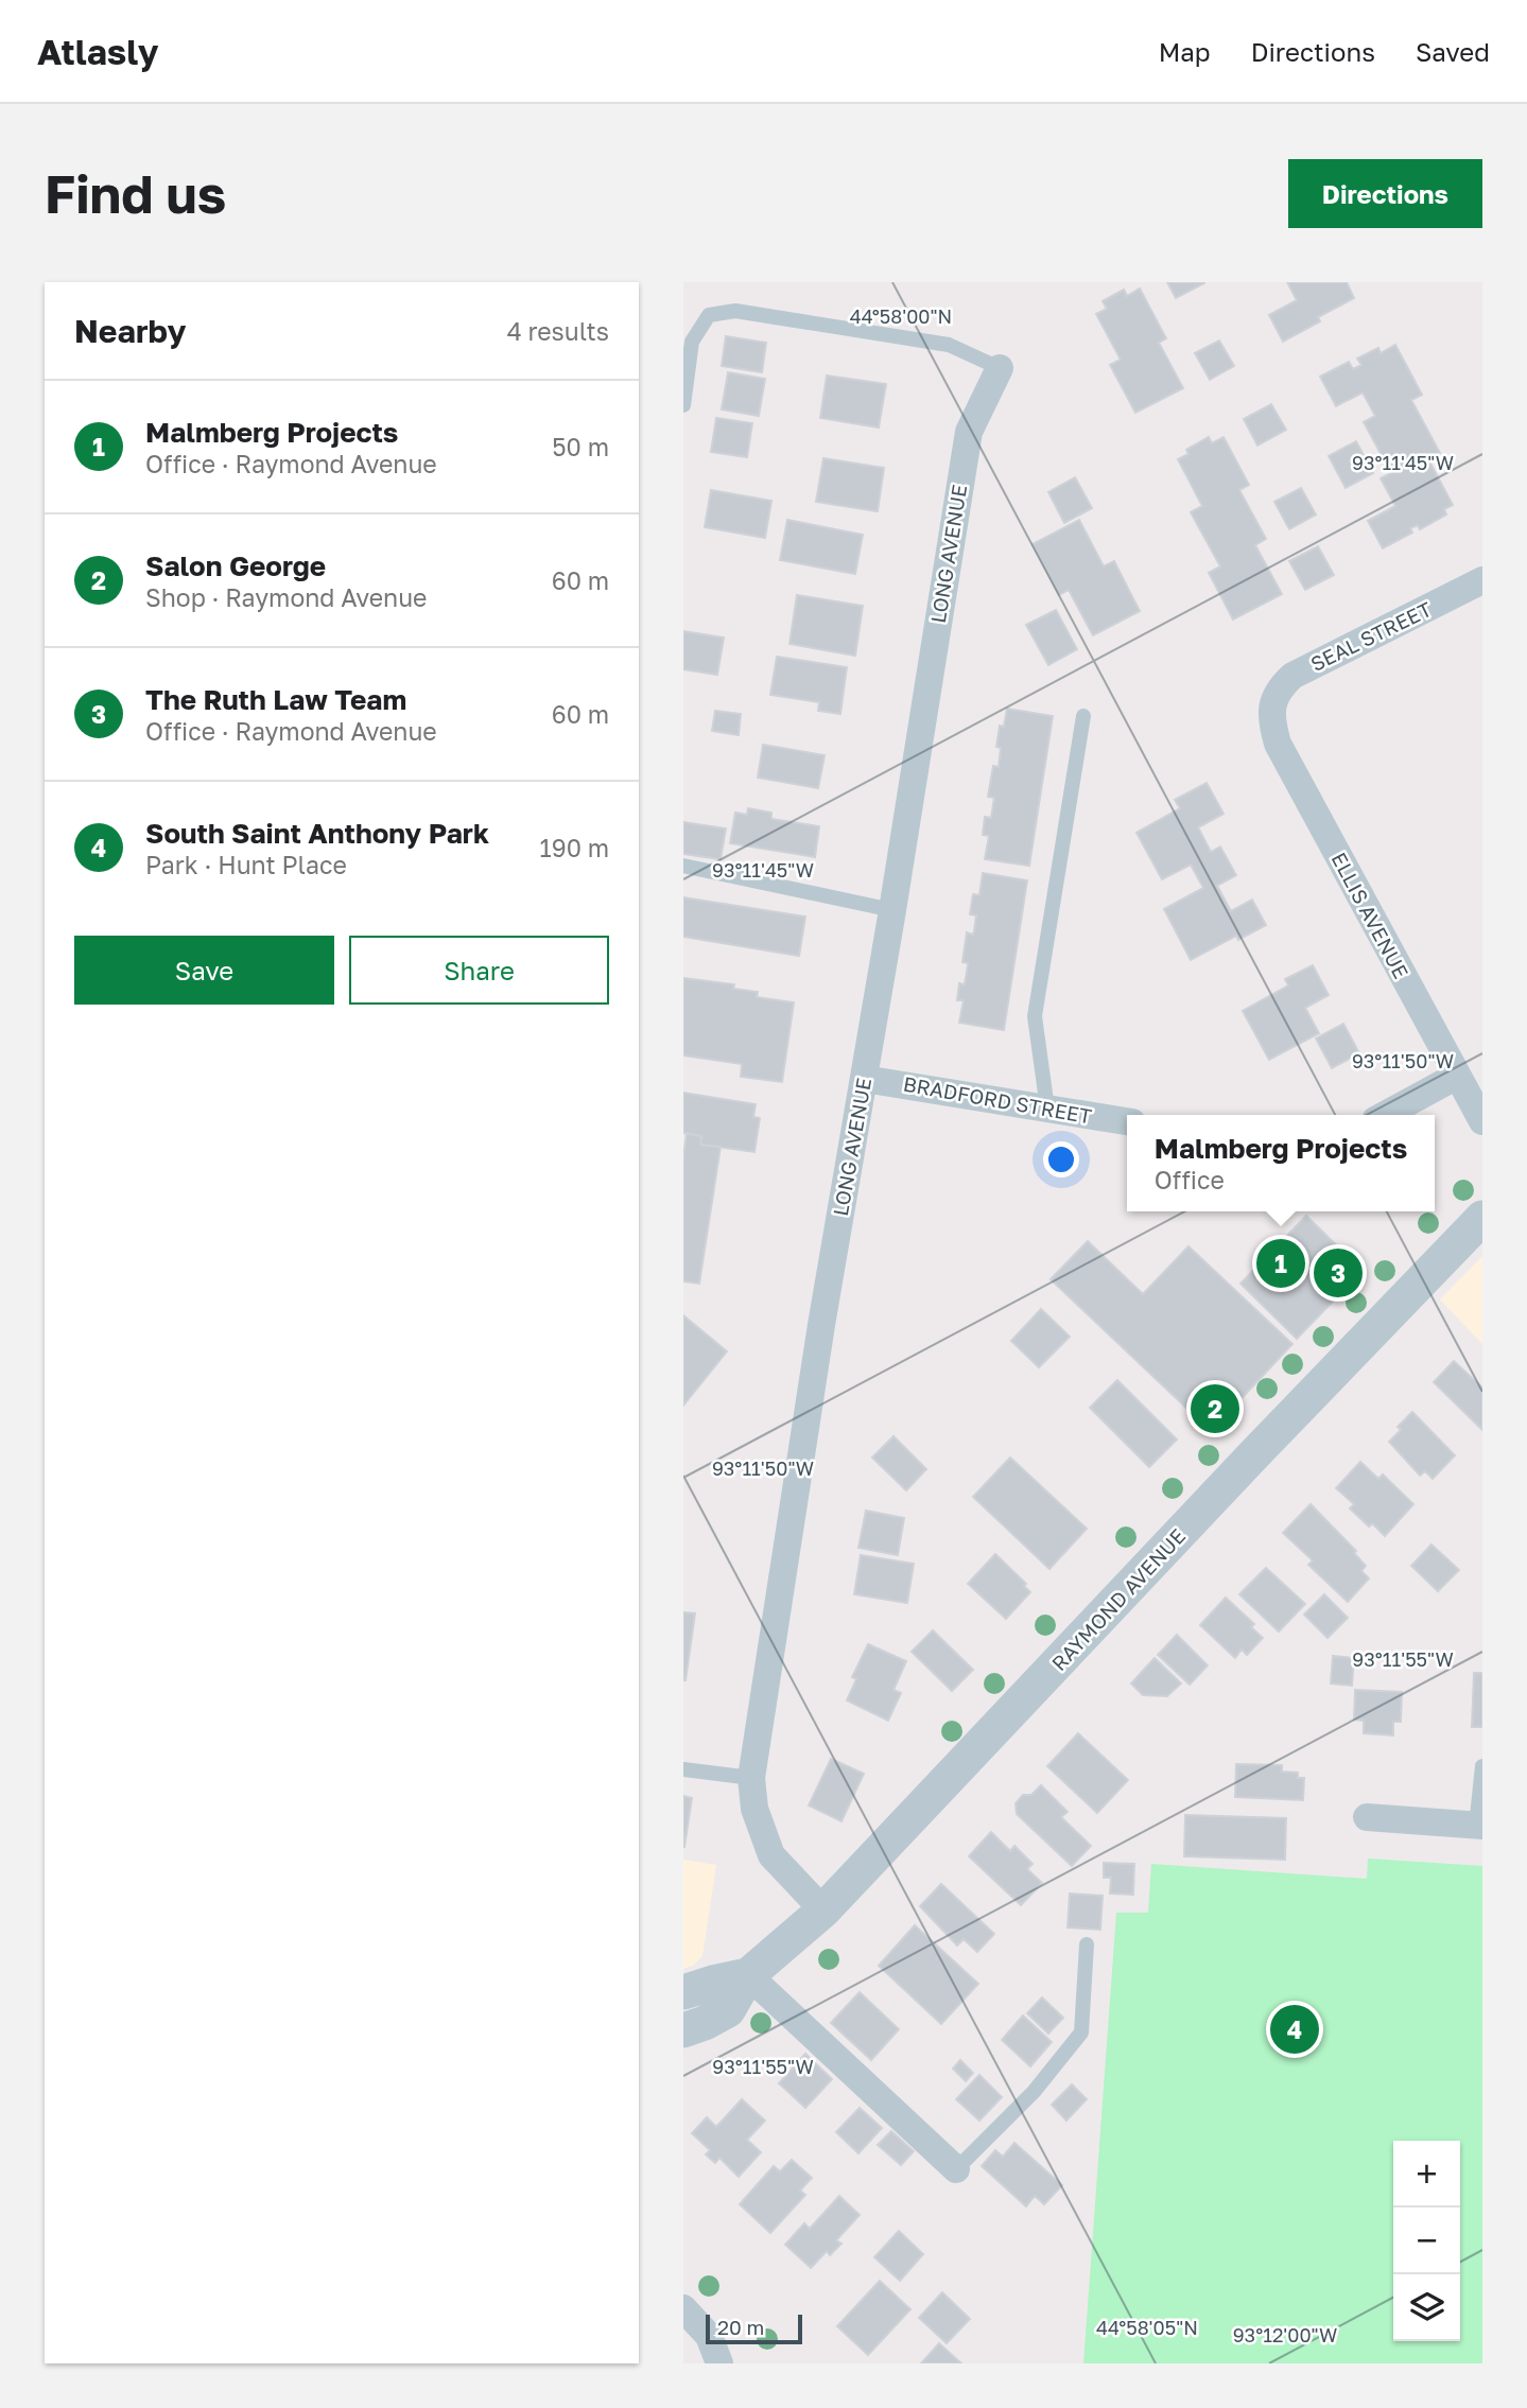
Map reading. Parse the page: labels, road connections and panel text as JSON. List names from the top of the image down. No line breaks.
{"streets":{"street":["LONG AVENUE","SEAL STREET","ELLIS AVENUE","BRADFORD STREET","RAYMOND AVENUE"]},"crossings":[["LONG AVENUE","BRADFORD STREET"],["LONG AVENUE","RAYMOND AVENUE"],["SEAL STREET","ELLIS AVENUE"]],"scale_bar":"20 m","page":{"header":"Atlasly","nav":["Map","Directions","Saved"],"buttons":["Directions",["Save","Share"]],"title":"Find us","heading":["Nearby","4 results"],"list":[{"mark":"1","name":"Malmberg Projects","note":"Office · Raymond Avenue","value":"50 m"},{"mark":"2","name":"Salon George","note":"Shop · Raymond Avenue","value":"60 m"},{"mark":"3","name":"The Ruth Law Team","note":"Office · Raymond Avenue","value":"60 m"},{"mark":"4","name":"South Saint Anthony Park","note":"Park · Hunt Place","value":"190 m"}],"popup":["Malmberg Projects","Office"],"pins":["1","3","2","4"],"map_buttons":["+","−"],"scale":"20 m"},"coordinates":["44°58'00\"N","93°11'45\"W","93°11'50\"W","93°11'55\"W","44°58'05\"N","93°12'00\"W"]}
